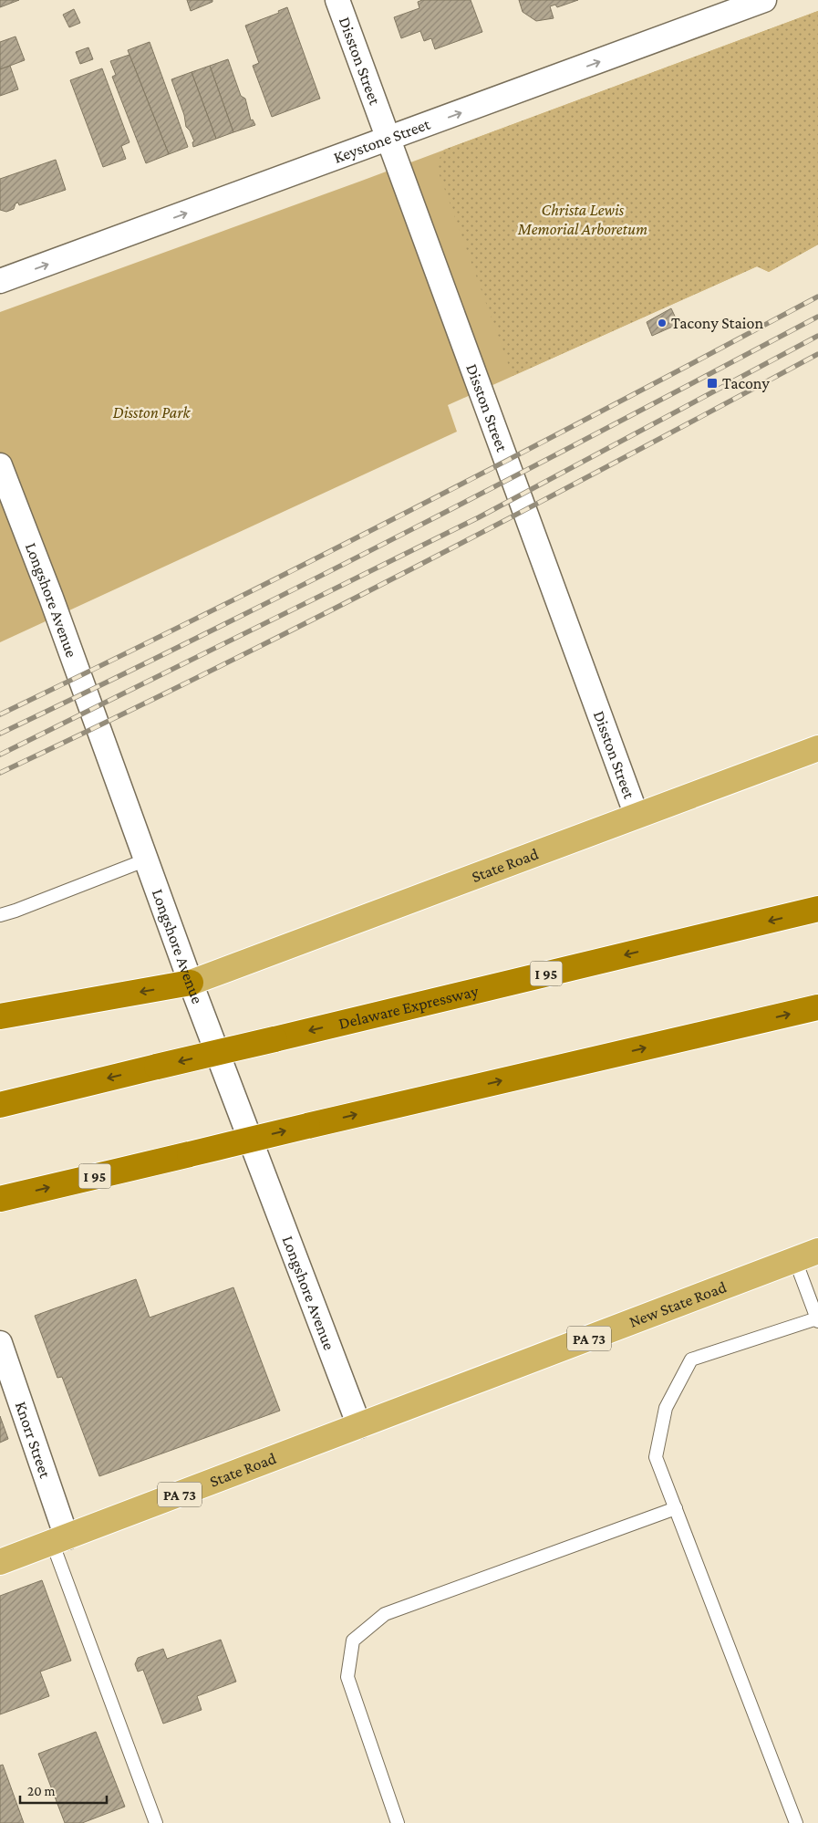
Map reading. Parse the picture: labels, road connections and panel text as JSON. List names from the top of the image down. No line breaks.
{"streets":{"highway":["I 95","Delaware Expressway"],"main road":["State Road","New State Road","PA 73"],"street":["Disston Street","Keystone Street","Longshore Avenue","Knorr Street"]},"crossings":[["Disston Street","Keystone Street"],["Disston Street","State Road"],["Longshore Avenue","State Road"],["Longshore Avenue","New State Road"],["State Road","New State Road"],["State Road","Knorr Street"]],"one_way":["Keystone Street"],"parks":["Christa Lewis Memorial Arboretum","Disston Park"],"places":{"other":["Tacony Staion"],"transit":["Tacony"]},"scale_bar":"20 m"}
